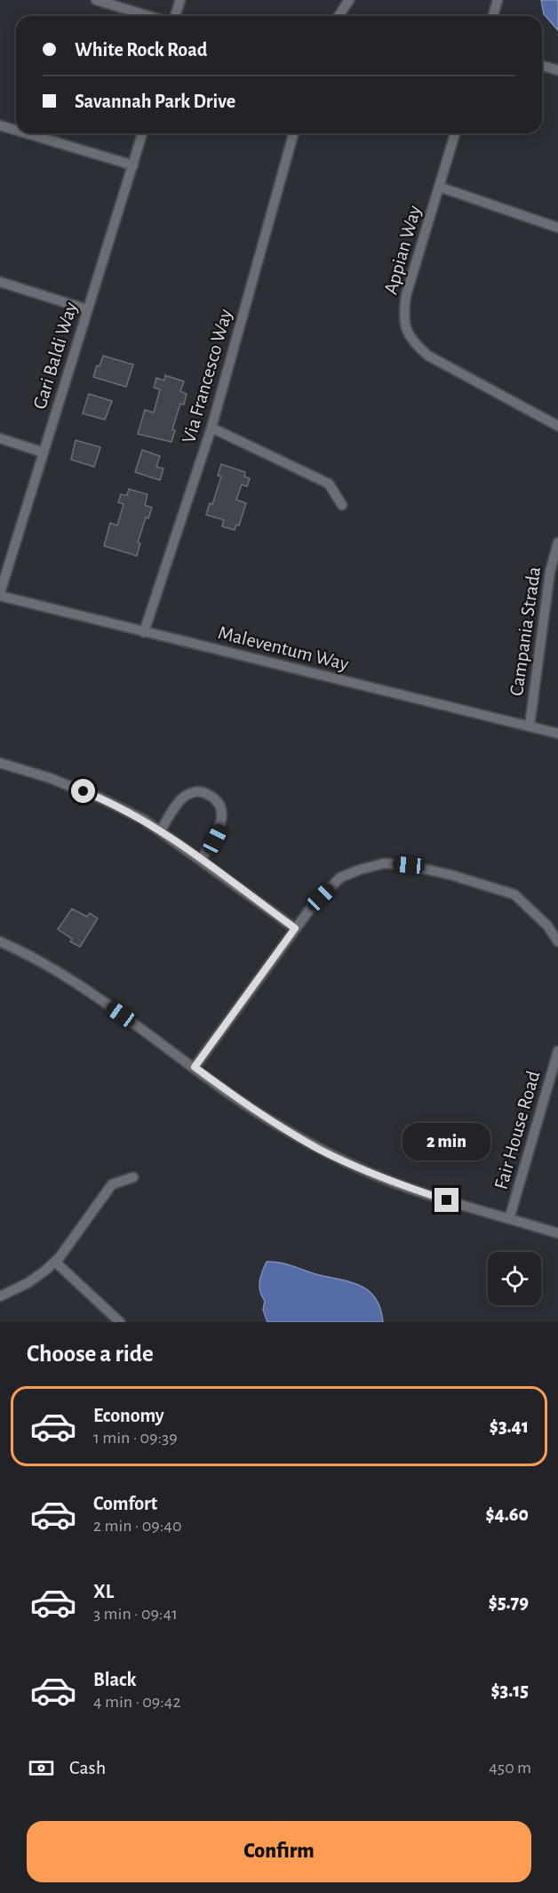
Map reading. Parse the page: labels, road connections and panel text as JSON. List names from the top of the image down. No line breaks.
{"streets":{"street":["Appian Way","Gari Baldi Way","Via Francesco Way","Campania Strada","Maleventum Way","Fair House Road"]},"crossings":[["Gari Baldi Way","Maleventum Way"],["Via Francesco Way","Maleventum Way"],["Campania Strada","Maleventum Way"]],"page":{"banner":["White Rock Road","Savannah Park Drive"],"bubble":"2 min","heading":"Choose a ride","list":[{"name":"Economy","note":"1 min · 09:39","value":"$3.41"},{"name":"Comfort","note":"2 min · 09:40","value":"$4.60"},{"name":"XL","note":"3 min · 09:41","value":"$5.79"},{"name":"Black","note":"4 min · 09:42","value":"$3.15"}],"pay":["Cash","450 m"],"buttons":"Confirm"}}
